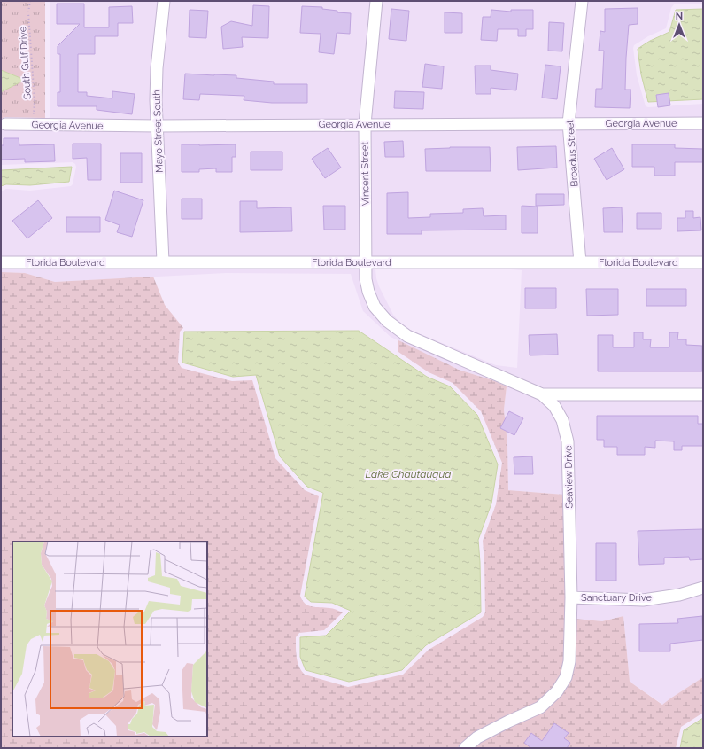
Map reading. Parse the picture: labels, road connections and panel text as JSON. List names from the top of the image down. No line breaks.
{"streets":{"street":["Georgia Avenue","Mayo Street South","Broadus Street","Vincent Street","Florida Boulevard","Seaview Drive","Sanctuary Drive"],"path":["South Gulf Drive"]},"crossings":[["South Gulf Drive","Georgia Avenue"],["Georgia Avenue","Mayo Street South"],["Georgia Avenue","Broadus Street"],["Georgia Avenue","Vincent Street"],["Mayo Street South","Florida Boulevard"],["Broadus Street","Florida Boulevard"],["Vincent Street","Florida Boulevard"],["Vincent Street","Seaview Drive"],["Florida Boulevard","Seaview Drive"],["Seaview Drive","Sanctuary Drive"]],"water":["Lake Chautauqua"],"north":"top"}
